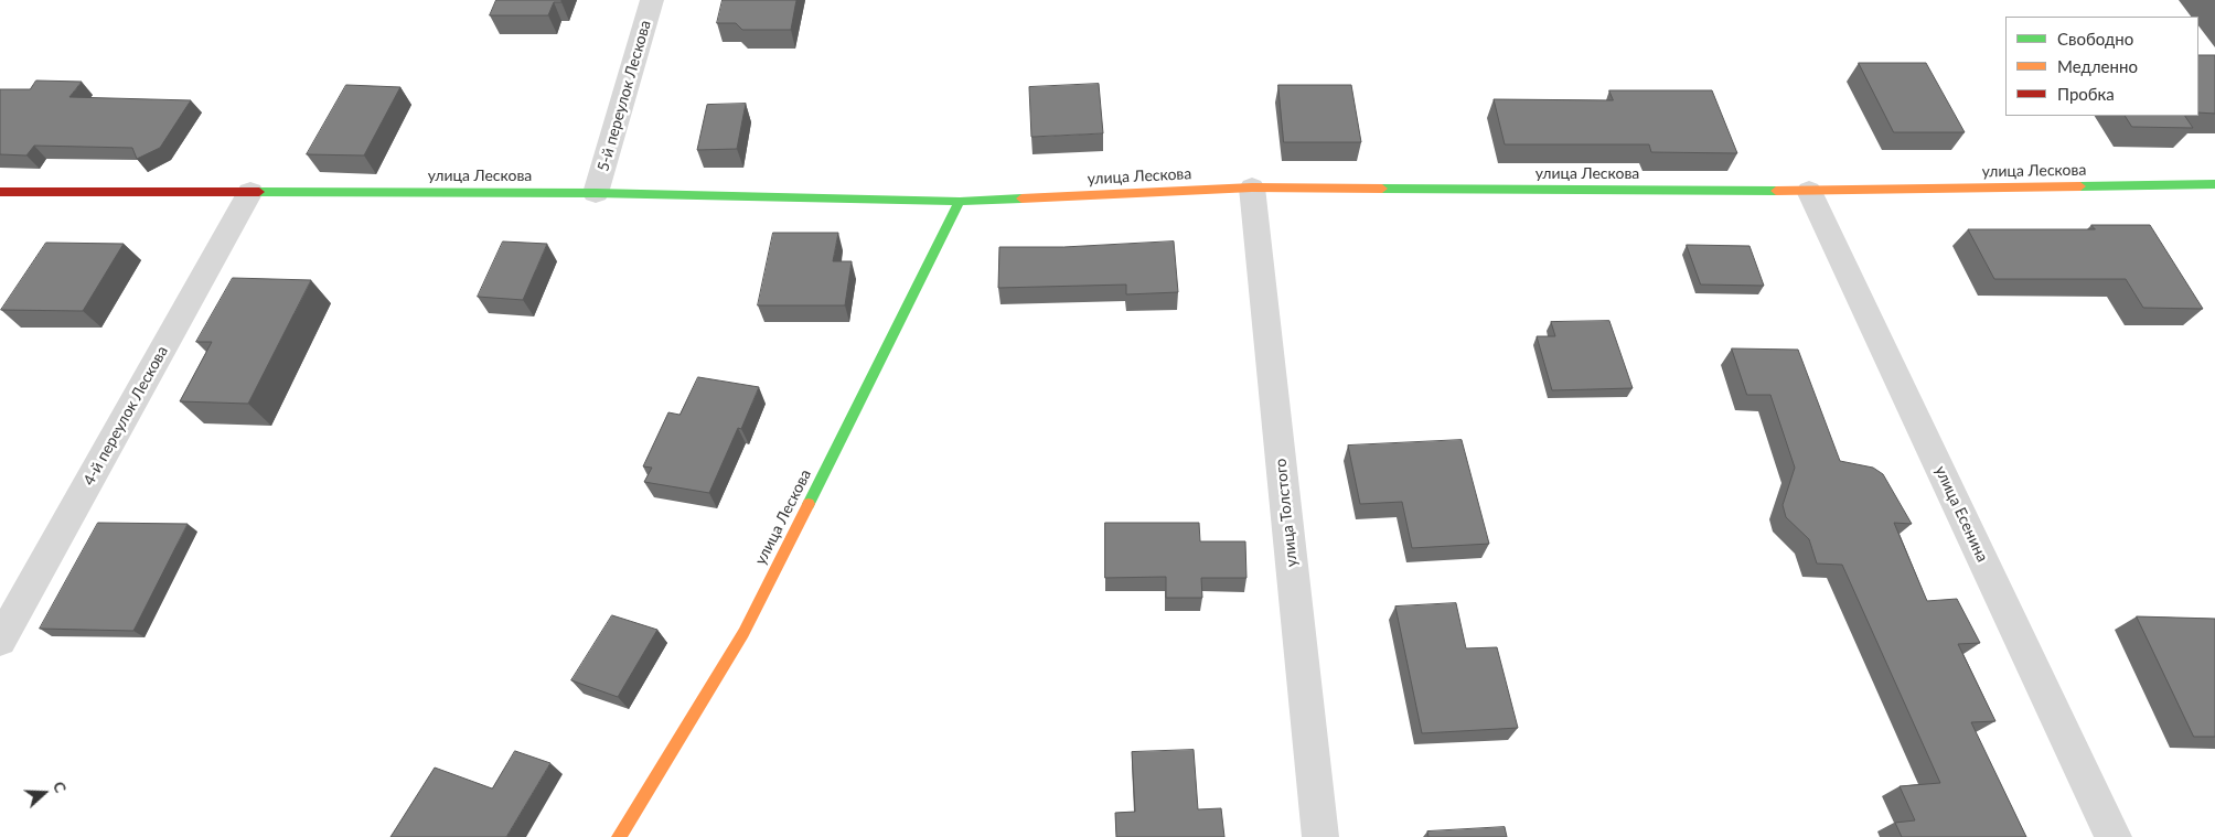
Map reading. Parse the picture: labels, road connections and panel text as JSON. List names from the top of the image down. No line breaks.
{"streets":{"street":["5-й переулок Лескова","улица Лескова","4-й переулок Лескова","улица Толстого","улица Есенина"]},"crossings":[["5-й переулок Лескова","улица Лескова"],["улица Лескова","4-й переулок Лескова"],["улица Лескова","улица Толстого"],["улица Лескова","улица Есенина"]],"legend":["Свободно","Медленно","Пробка"],"north":"right"}
